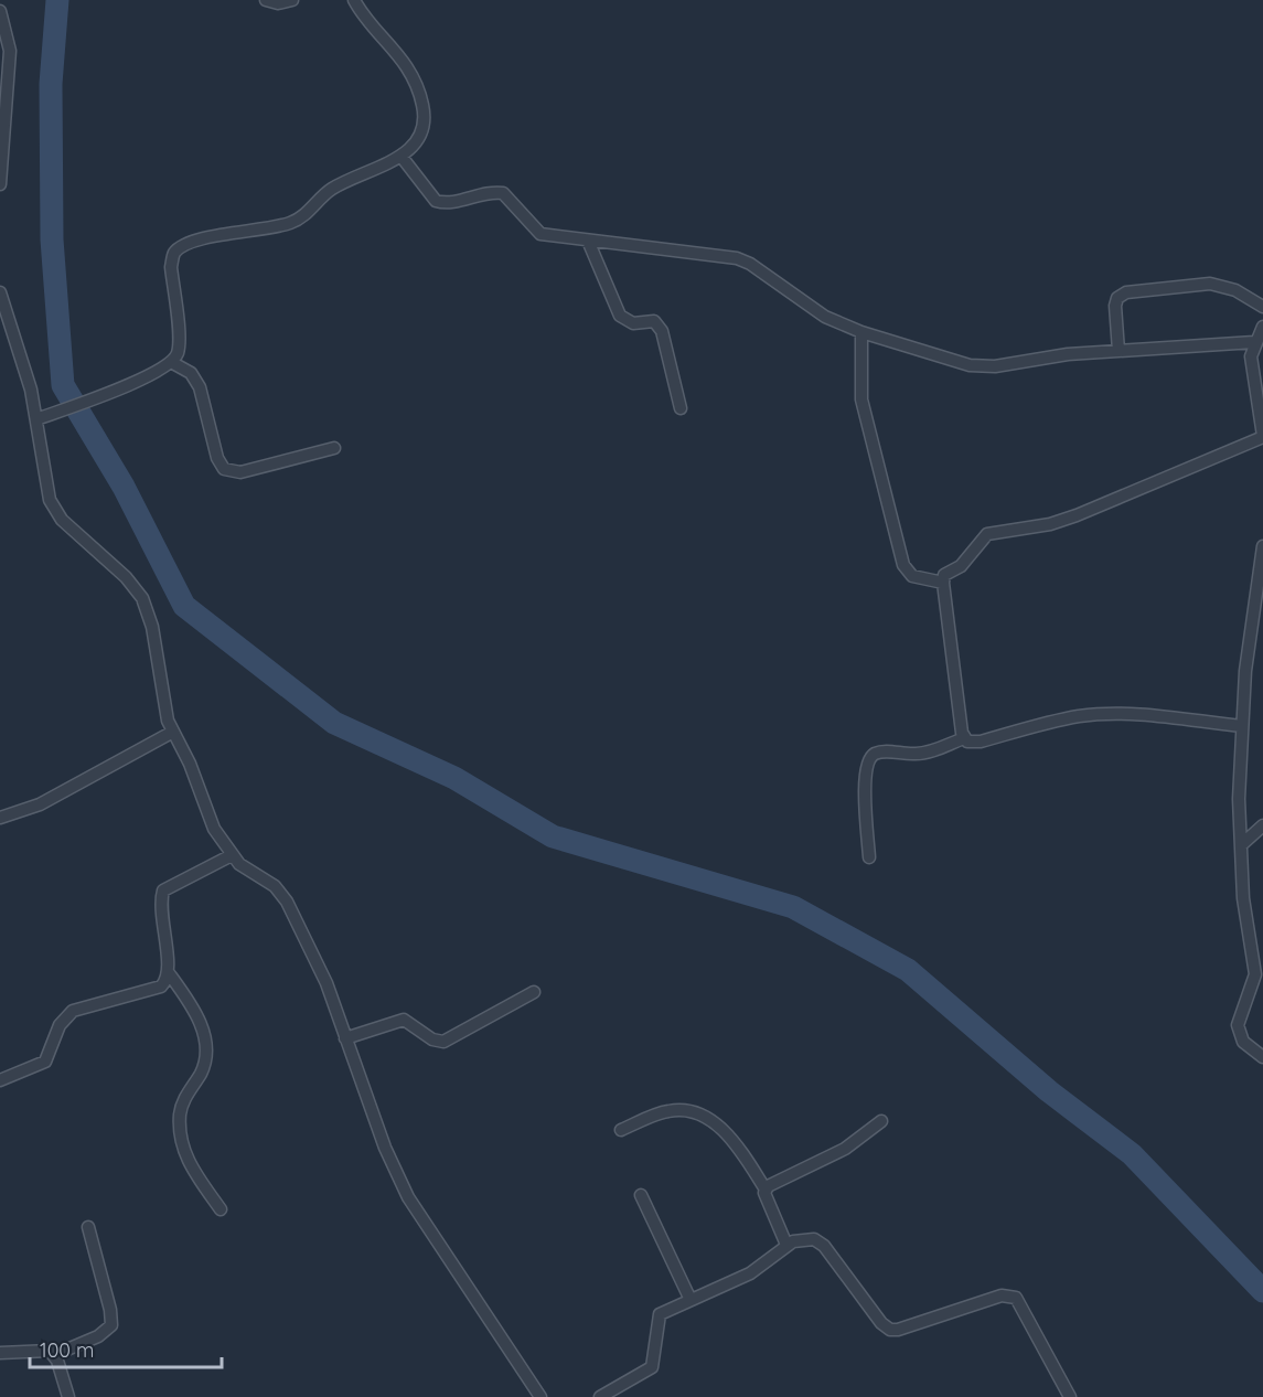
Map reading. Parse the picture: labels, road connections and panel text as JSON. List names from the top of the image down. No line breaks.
{"scale_bar":"100 m"}
